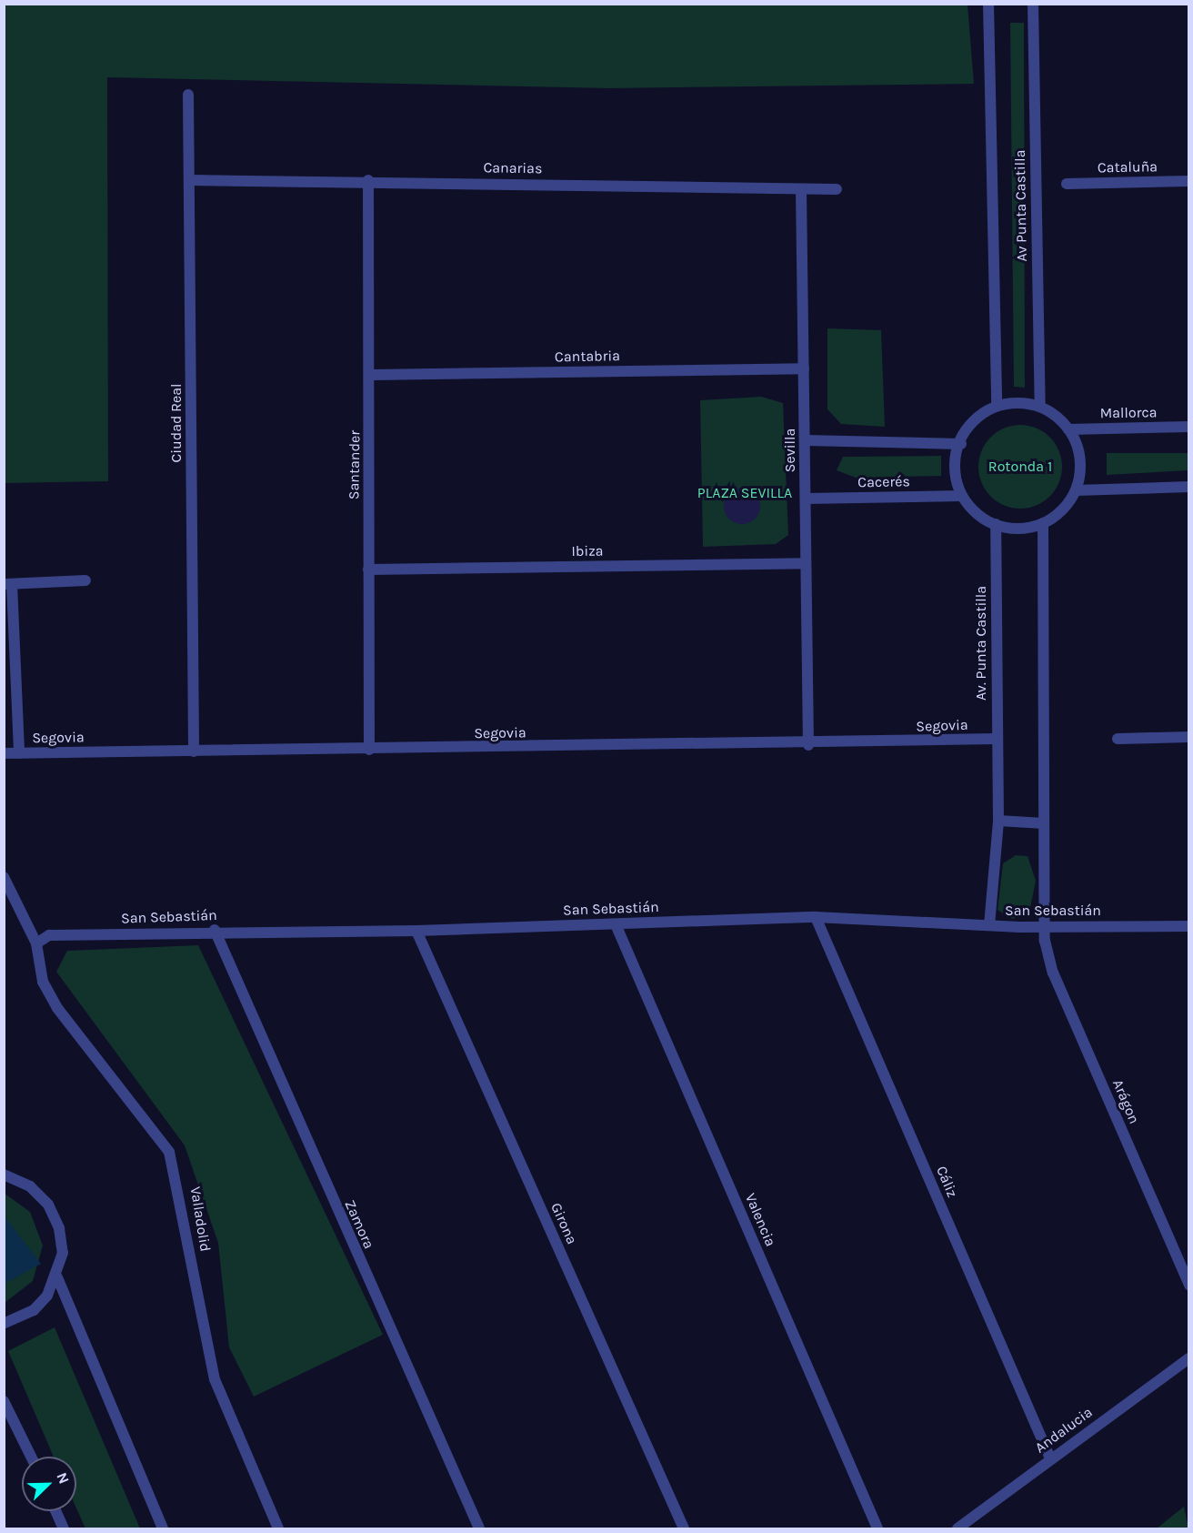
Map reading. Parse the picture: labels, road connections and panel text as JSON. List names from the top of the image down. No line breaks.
{"streets":{"street":["Cataluña","Canarias","Av Punta Castilla","Cantabria","Mallorca","Ciudad Real","Sevilla","Santander","Cacerés","Ibiza","Av. Punta Castilla","Segovia","San Sebastián","Arágon","Cáliz","Valladolid","Valencia","Girona","Zamora","Andalucia"]},"crossings":[["Canarias","Ciudad Real"],["Canarias","Sevilla"],["Canarias","Santander"],["Av Punta Castilla","Mallorca"],["Av Punta Castilla","Cacerés"],["Av Punta Castilla","Av. Punta Castilla"],["Av Punta Castilla","Arágon"],["Cantabria","Sevilla"],["Cantabria","Santander"],["Mallorca","Cacerés"],["Mallorca","Av. Punta Castilla"],["Mallorca","Arágon"],["Ciudad Real","Segovia"],["Sevilla","Cacerés"],["Sevilla","Ibiza"],["Sevilla","Segovia"],["Santander","Ibiza"],["Santander","Segovia"],["Cacerés","Av. Punta Castilla"],["Cacerés","Arágon"],["Av. Punta Castilla","Segovia"],["Av. Punta Castilla","San Sebastián"],["Av. Punta Castilla","Arágon"],["San Sebastián","Arágon"],["San Sebastián","Cáliz"],["San Sebastián","Valladolid"],["San Sebastián","Valencia"],["San Sebastián","Girona"],["San Sebastián","Zamora"],["Cáliz","Andalucia"]],"parks":["Rotonda 1","PLAZA SEVILLA"],"north":"top right"}
